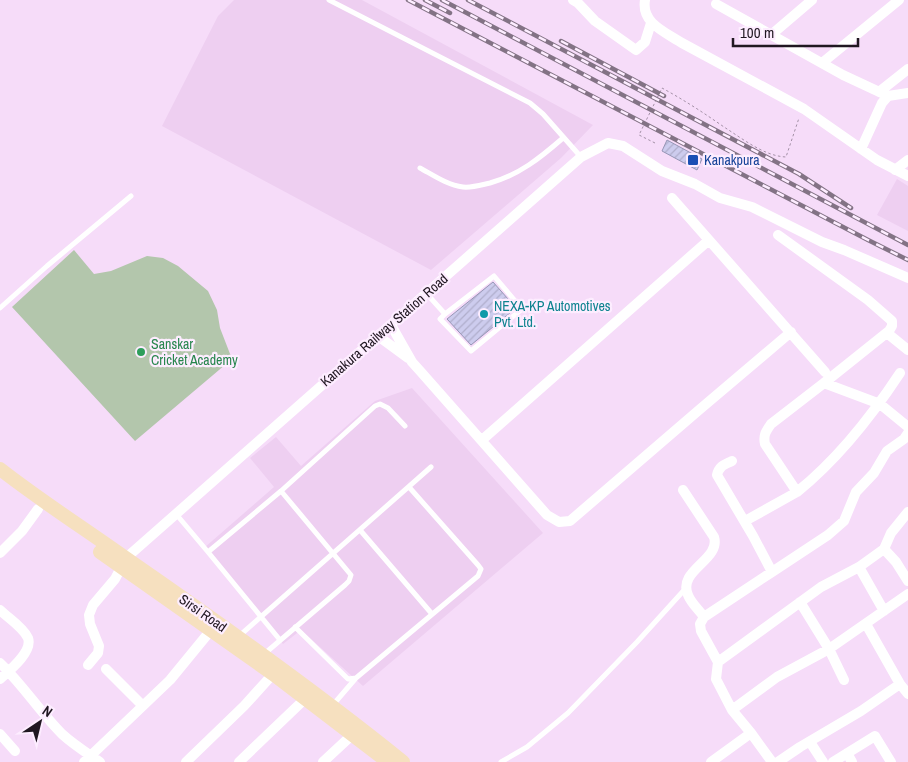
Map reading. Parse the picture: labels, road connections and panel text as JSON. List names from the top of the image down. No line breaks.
{"streets":{"main road":["Sirsi Road"],"street":["Kanakura Railway Station Road"]},"crossings":[["Kanakura Railway Station Road","Sirsi Road"]],"places":{"transit":["Kanakpura"],"other":["NEXA-KP Automotives Pvt. Ltd.","Sanskar Cricket Academy"]},"scale_bar":"100 m","north":"top right"}
